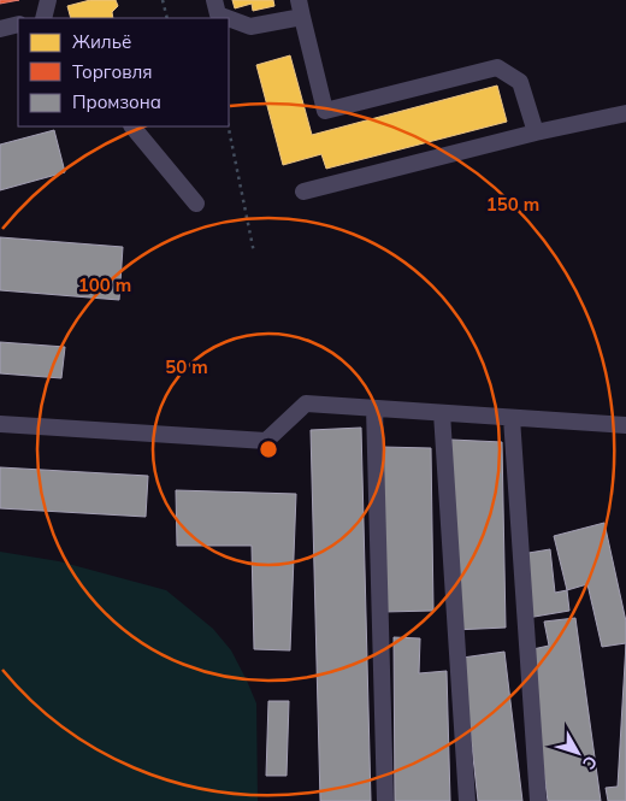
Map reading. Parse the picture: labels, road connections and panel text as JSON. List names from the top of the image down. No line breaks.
{"legend":["Жильё","Торговля","Промзона"],"north":"bottom right","rings":["150 m","100 m","50 m"]}
